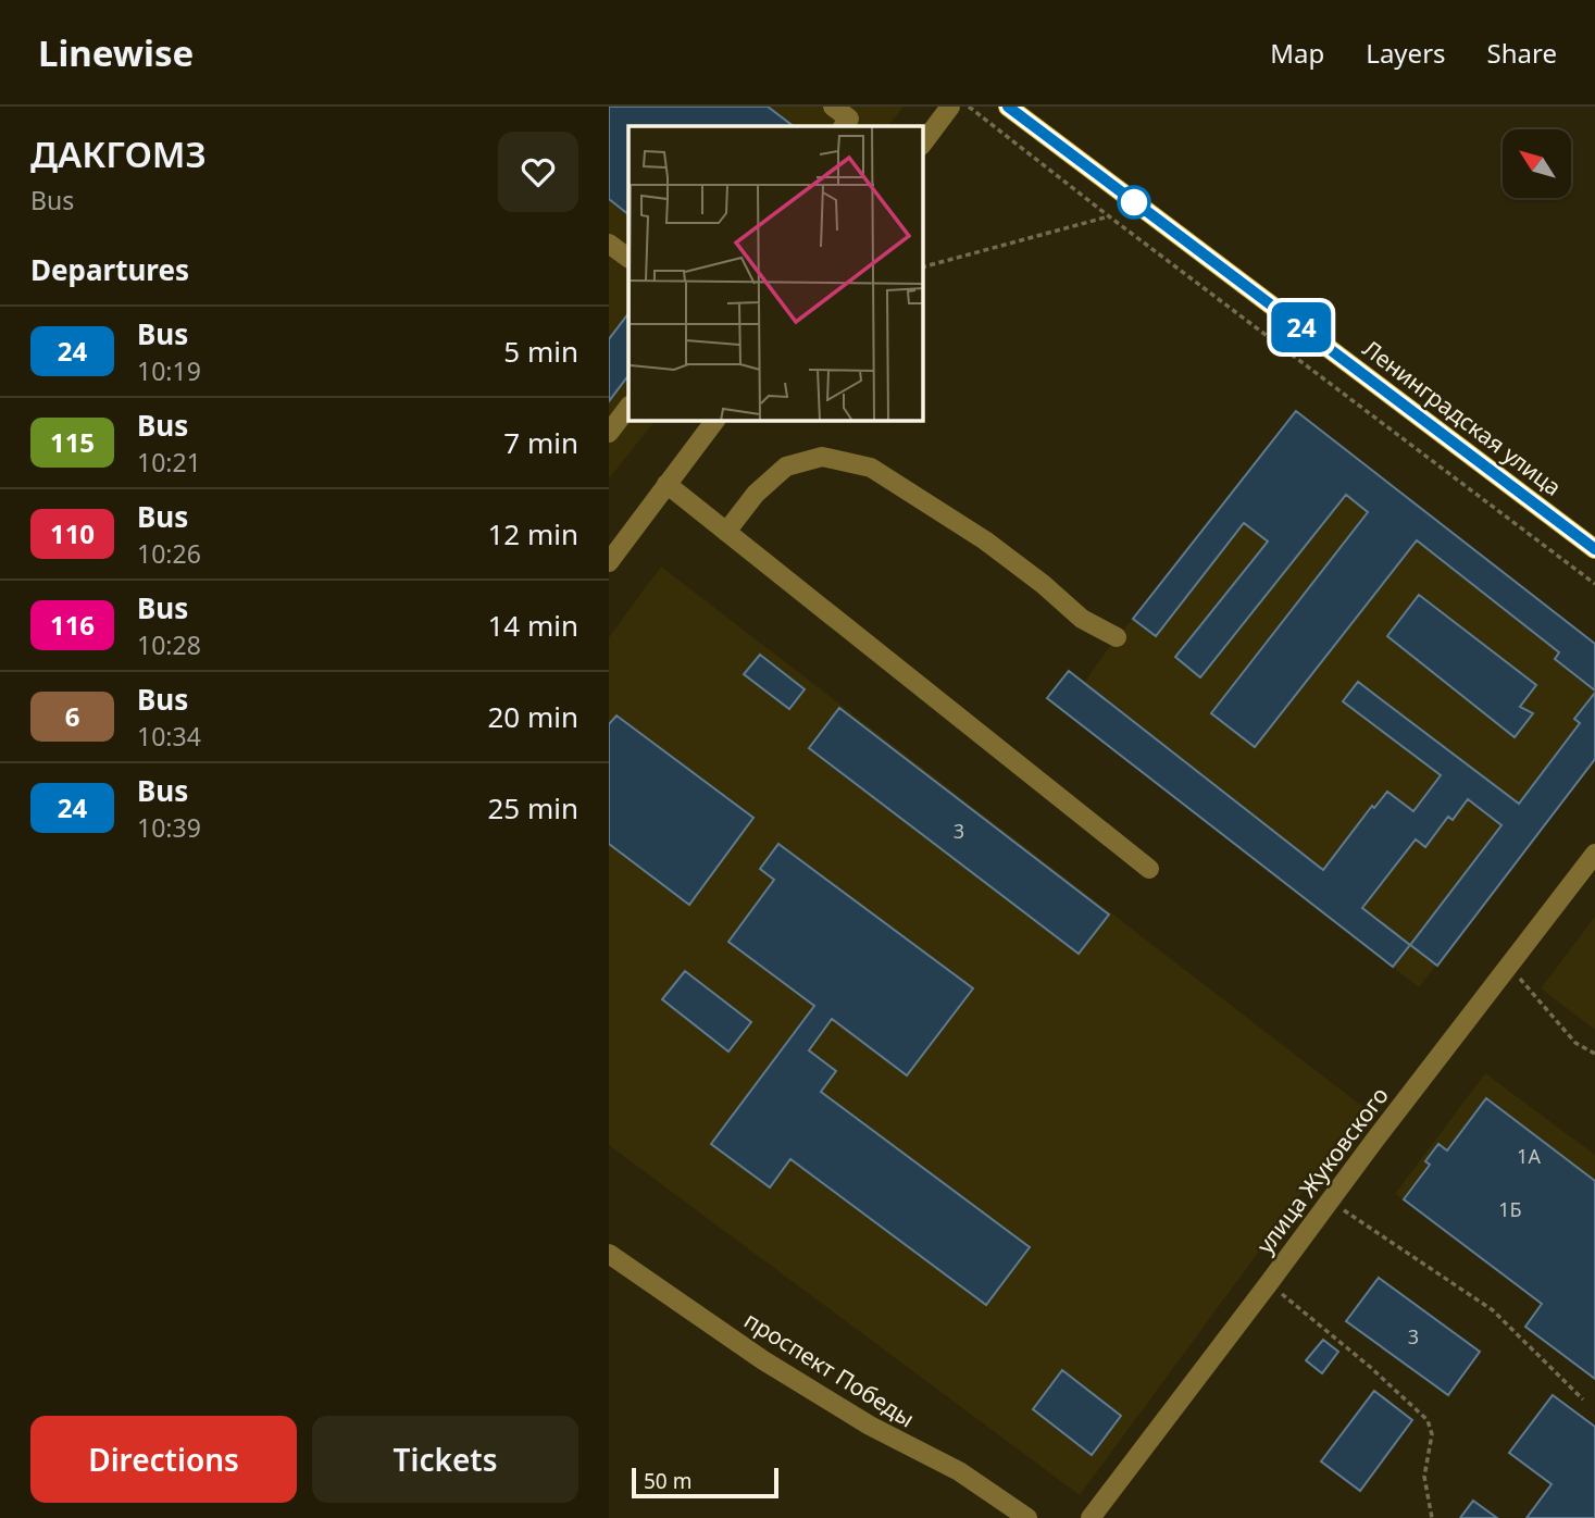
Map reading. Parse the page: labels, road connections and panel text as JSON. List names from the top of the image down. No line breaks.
{"streets":{"main road":["Ленинградская улица"],"street":["улица Жуковского","проспект Победы"]},"lines":["bus line 24"],"house_numbers":["3","1А","1Б","3"],"scale_bar":"50 m","north":"top left","page":{"header":"Linewise","nav":["Map","Layers","Share"],"heading":[["ДАКГОМЗ","Bus"],"Departures"],"on_map":"24","list":[{"mark":"24","name":"Bus","note":"10:19","value":"5 min"},{"mark":"115","name":"Bus","note":"10:21","value":"7 min"},{"mark":"110","name":"Bus","note":"10:26","value":"12 min"},{"mark":"116","name":"Bus","note":"10:28","value":"14 min"},{"mark":"6","name":"Bus","note":"10:34","value":"20 min"},{"mark":"24","name":"Bus","note":"10:39","value":"25 min"}],"buttons":["Directions","Tickets"],"scale":"50 m"}}
